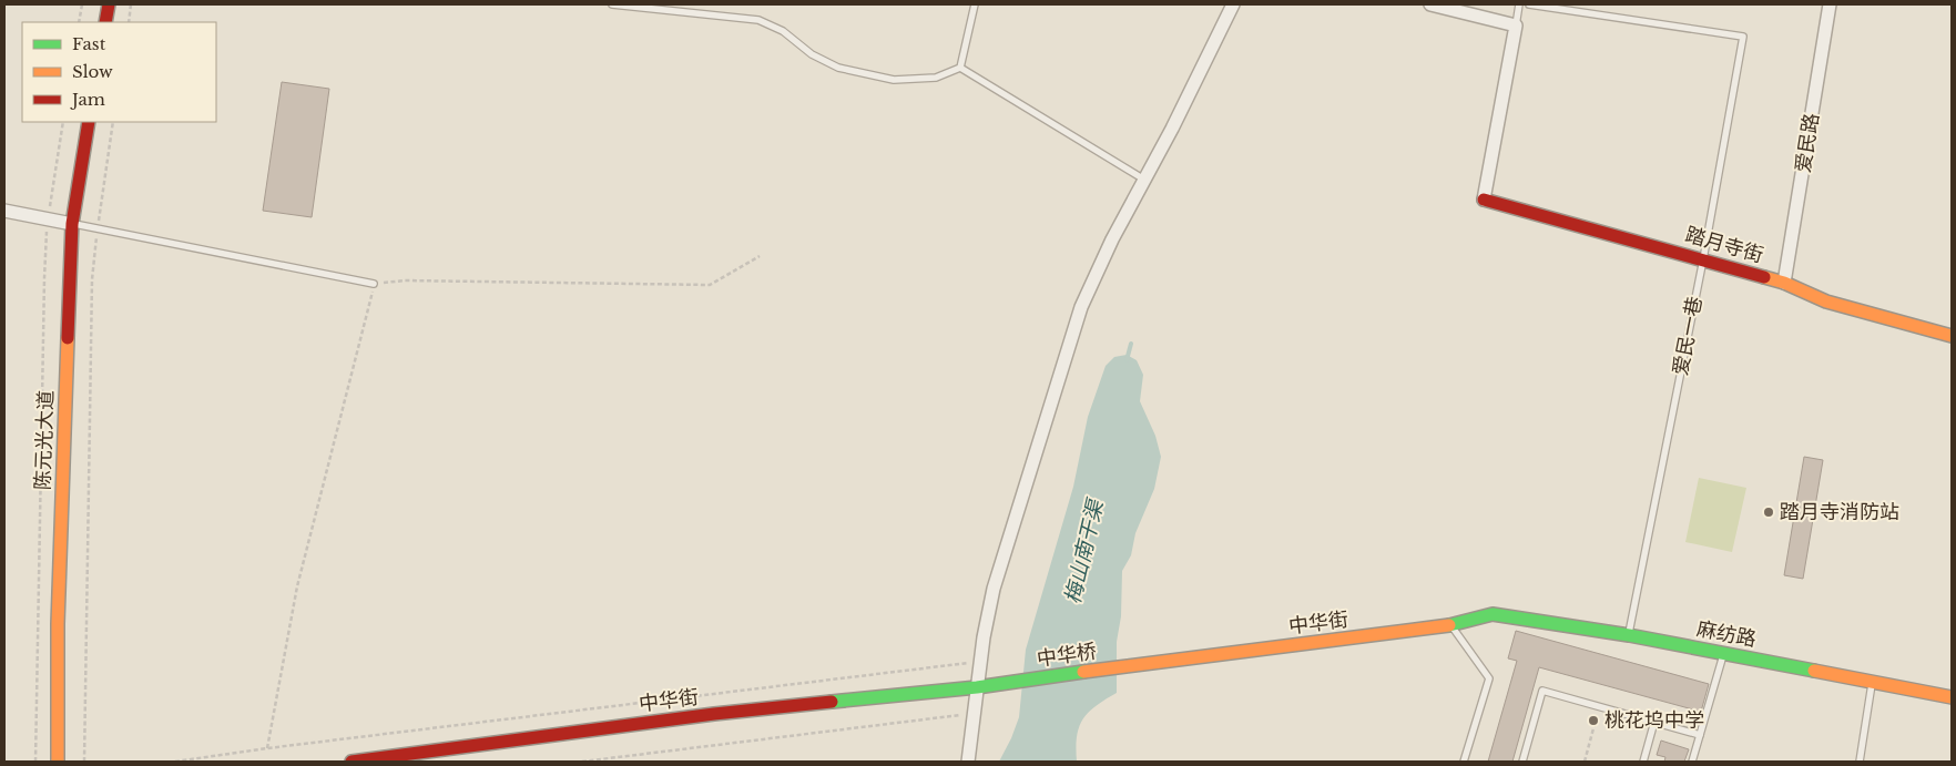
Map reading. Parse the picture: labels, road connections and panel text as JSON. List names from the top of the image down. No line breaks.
{"streets":{"main road":["踏月寺街","陈元光大道","中华街","麻纺路","中华桥"],"street":["爱民路"],"lane":["爱民一巷"]},"crossings":[["爱民路","踏月寺街"],["踏月寺街","爱民一巷"],["爱民一巷","麻纺路"],["中华街","麻纺路"],["中华街","中华桥"]],"water":["梅山南干渠"],"places":["踏月寺消防站","桃花坞中学"],"legend":["Fast","Slow","Jam"]}
